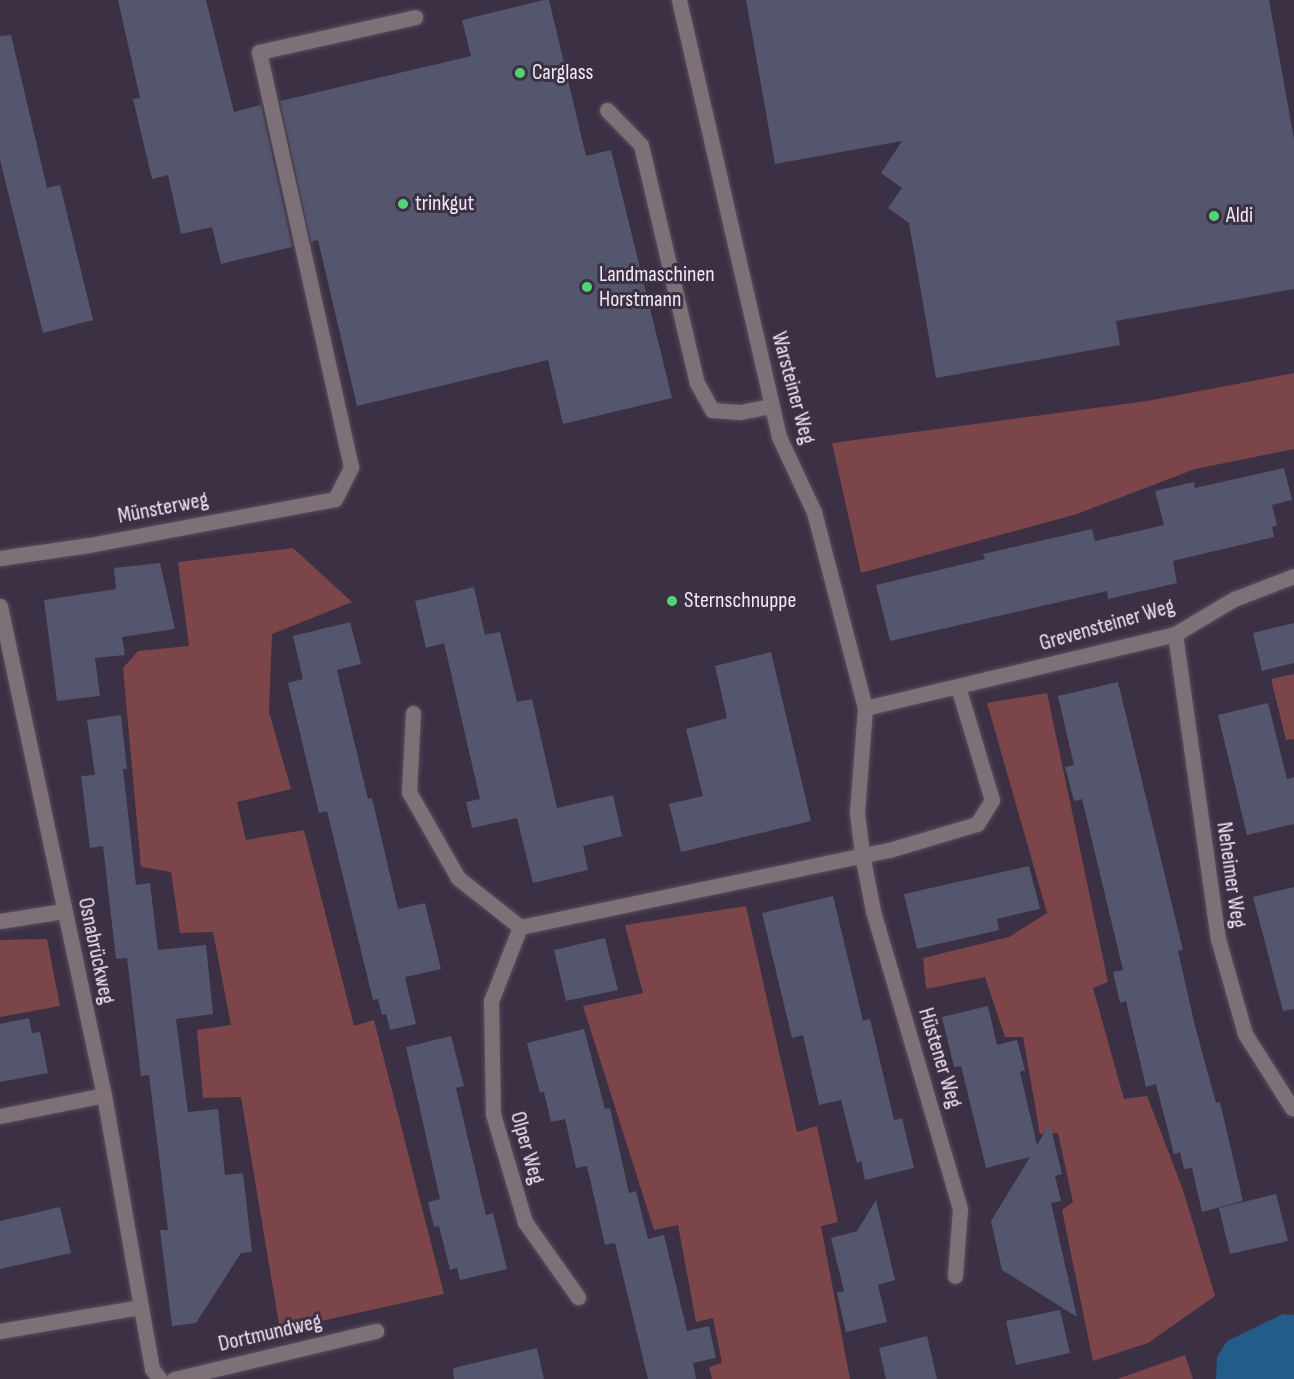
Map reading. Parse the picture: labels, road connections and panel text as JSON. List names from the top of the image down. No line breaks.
{"streets":{"street":["Warsteiner Weg","Münsterweg","Grevensteiner Weg","Neheimer Weg","Osnabrückweg","Hüstener Weg","Olper Weg","Dortmundweg"]},"crossings":[["Warsteiner Weg","Grevensteiner Weg"],["Warsteiner Weg","Hüstener Weg"],["Grevensteiner Weg","Neheimer Weg"]],"places":["Carglass","trinkgut","Aldi","Landmaschinen Horstmann","Sternschnuppe"]}
